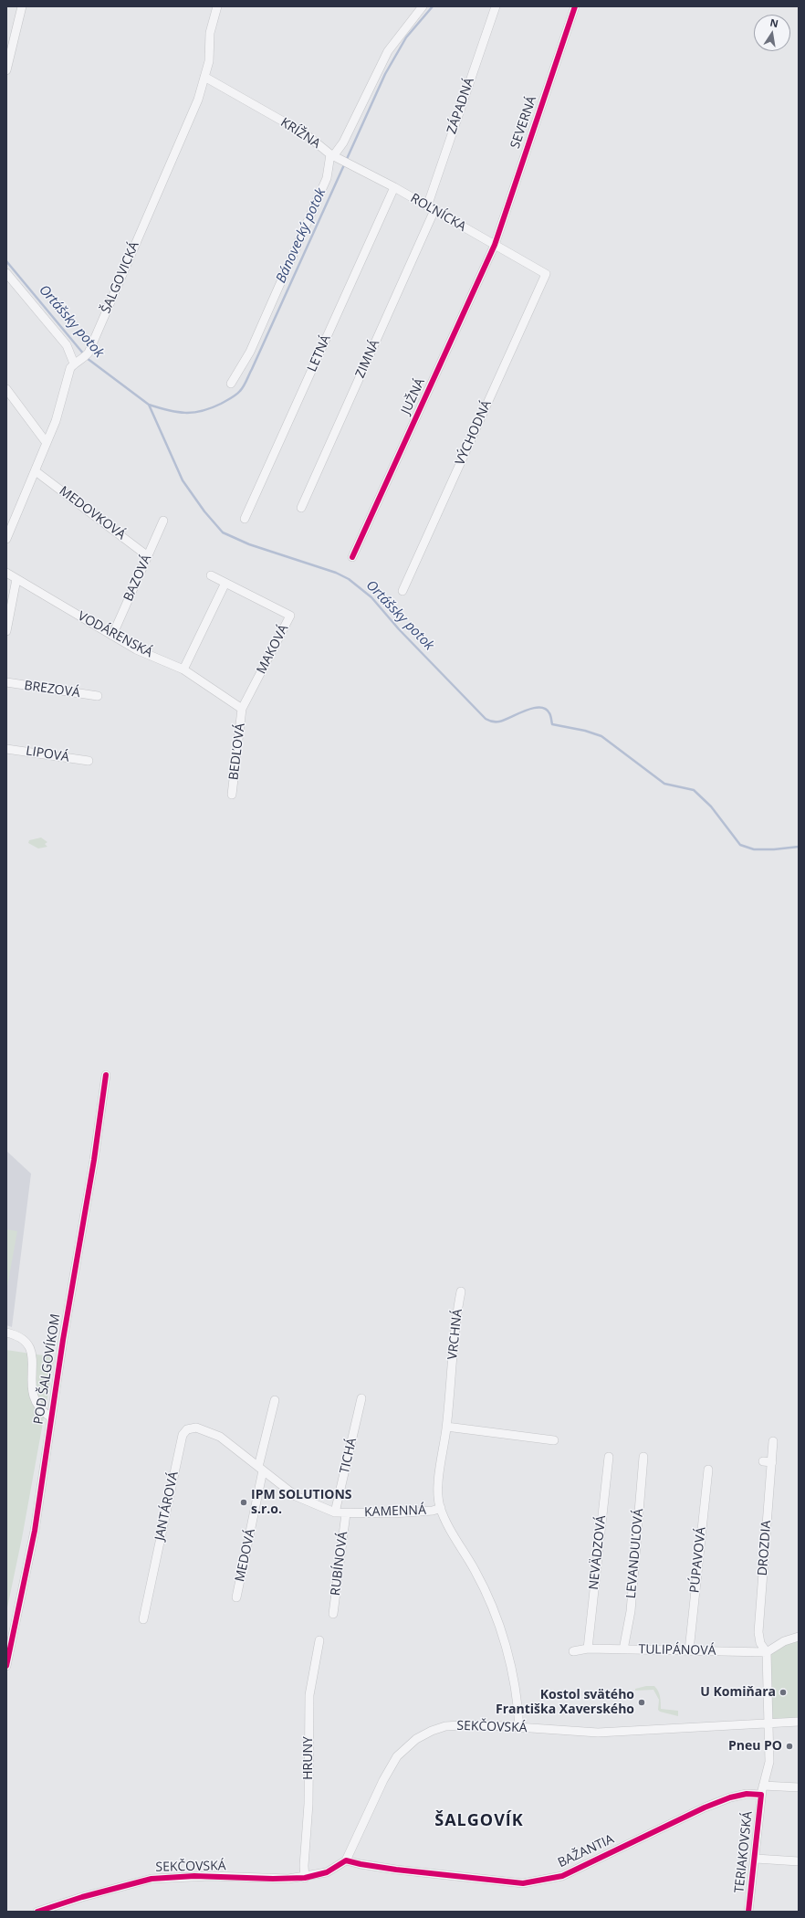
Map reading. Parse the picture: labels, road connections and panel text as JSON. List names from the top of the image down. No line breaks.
{"streets":{"street":["ZÁPADNÁ","SEVERNÁ","KRÍŽNA","ROĽNÍCKA","ŠALGOVICKÁ","LETNÁ","ZIMNÁ","JUŽNÁ","VÝCHODNÁ","MEDOVKOVÁ","BAZOVÁ","VODÁRENSKÁ","MAKOVÁ","BREZOVÁ","BEDĽOVÁ","LIPOVÁ","VRCHNÁ","POD ŠALGOVÍKOM","TICHÁ","JANTÁROVÁ","KAMENNÁ","DROZDIA","NEVÄDZOVÁ","LEVANDUĽOVÁ","MEDOVÁ","PÚPAVOVÁ","RUBÍNOVÁ","TULIPÁNOVÁ","SEKČOVSKÁ","HRUNY","BAŽANTIA","TERIAKOVSKÁ"]},"crossings":[["ZÁPADNÁ","ROĽNÍCKA"],["ZÁPADNÁ","ZIMNÁ"],["SEVERNÁ","ROĽNÍCKA"],["SEVERNÁ","JUŽNÁ"],["KRÍŽNA","ROĽNÍCKA"],["KRÍŽNA","ŠALGOVICKÁ"],["ROĽNÍCKA","LETNÁ"],["ROĽNÍCKA","ZIMNÁ"],["ROĽNÍCKA","JUŽNÁ"],["ROĽNÍCKA","VÝCHODNÁ"],["ŠALGOVICKÁ","MEDOVKOVÁ"],["MEDOVKOVÁ","BAZOVÁ"],["BAZOVÁ","VODÁRENSKÁ"],["VODÁRENSKÁ","MAKOVÁ"],["VODÁRENSKÁ","BEDĽOVÁ"],["MAKOVÁ","BEDĽOVÁ"],["VRCHNÁ","KAMENNÁ"],["TICHÁ","KAMENNÁ"],["JANTÁROVÁ","KAMENNÁ"],["KAMENNÁ","MEDOVÁ"],["KAMENNÁ","RUBÍNOVÁ"],["KAMENNÁ","SEKČOVSKÁ"],["DROZDIA","TULIPÁNOVÁ"],["NEVÄDZOVÁ","TULIPÁNOVÁ"],["LEVANDUĽOVÁ","TULIPÁNOVÁ"],["PÚPAVOVÁ","TULIPÁNOVÁ"],["SEKČOVSKÁ","HRUNY"],["SEKČOVSKÁ","BAŽANTIA"],["SEKČOVSKÁ","TERIAKOVSKÁ"],["BAŽANTIA","TERIAKOVSKÁ"]],"districts":["ŠALGOVÍK"],"water":["Bánovecký potok","Ortášsky potok"],"places":["IPM SOLUTIONS s.r.o.","U Komiňara","Kostol svätého Františka Xaverského","Pneu PO"],"north":"top"}
